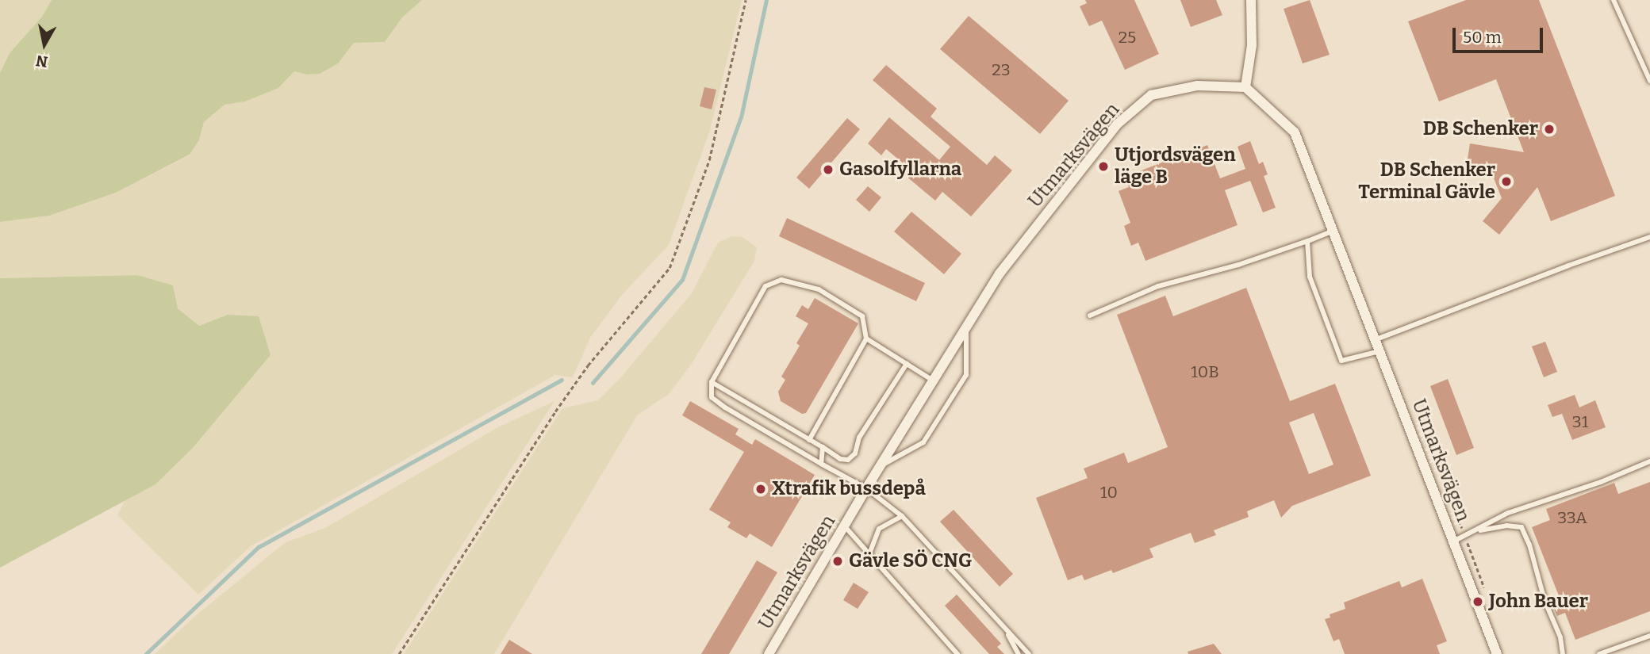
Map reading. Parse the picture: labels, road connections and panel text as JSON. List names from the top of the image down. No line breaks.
{"streets":{"street":["Utmarksvägen"]},"places":["DB Schenker","Utjordsvägen läge B","Gasolfyllarna","DB Schenker Terminal Gävle","Xtrafik bussdepå","Gävle SÖ CNG","John Bauer"],"house_numbers":["25","23","10B","31","10","33A"],"scale_bar":"50 m","north":"bottom"}
